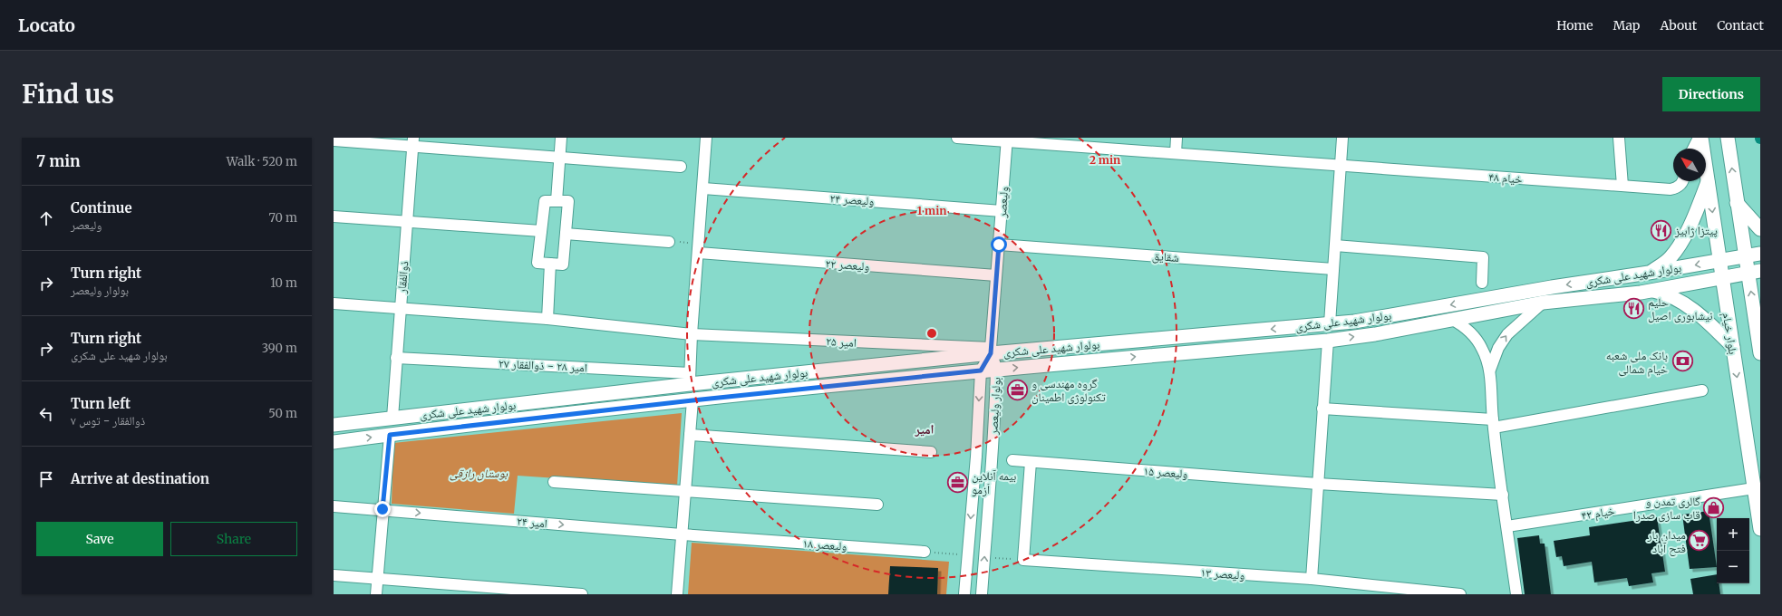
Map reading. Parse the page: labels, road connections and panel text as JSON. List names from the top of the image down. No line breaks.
{"streets":{"main road":["بولوار شهید علی شکری","بلوار خیام"],"street":["خیام ۴۸","ولیعصر ۲۴","ولیعصر","شقایق","ولیعصر ۲۲","ذوالفقار","امیر ۲۵","امیر ۲۸ - ذوالفقار ۲۷","بولوار ولیعصر","ولیعصر ۱۵","خیام ۴۲","امیر ۲۴","ولیعصر ۱۸","ولیعصر ۱۳"]},"crossings":[["خیام ۴۸","ولیعصر"],["ولیعصر ۲۴","ولیعصر"],["ولیعصر","شقایق"],["ولیعصر","ولیعصر ۲۲"],["ولیعصر","بولوار شهید علی شکری"],["ولیعصر","امیر ۲۵"],["ولیعصر","بولوار ولیعصر"],["بولوار شهید علی شکری","ذوالفقار"],["بولوار شهید علی شکری","بلوار خیام"],["بولوار شهید علی شکری","امیر ۲۵"],["بولوار شهید علی شکری","امیر ۲۸ - ذوالفقار ۲۷"],["بولوار شهید علی شکری","بولوار ولیعصر"],["ذوالفقار","امیر ۲۵"],["ذوالفقار","امیر ۲۸ - ذوالفقار ۲۷"],["بلوار خیام","خیام ۴۲"],["امیر ۲۵","بولوار ولیعصر"],["امیر ۲۴","ولیعصر ۱۸"]],"districts":["امیر"],"parks":["بوستان رازقی"],"places":{"restaurant":["پیتزا ژابیز","حلیم نیشابوری اصیل"],"bank":["بانک ملی شعبه خیام شمالی"],"office":["گروه مهندسی و تکنولوژی اطمینان","بیمه آنلاین اَزمو"],"shop":["گالری تمدن و قاب سازی صدرا"],"supermarket":["میدان بار فتح آباد"]},"north":"top left","page":{"header":"Locato","nav":["Home","Map","About","Contact"],"buttons":["Directions",["Save","Share"]],"title":"Find us","heading":["7 min","Walk · 520 m"],"list":[["Continue","ولیعصر","70 m"],["Turn right","بولوار ولیعصر","10 m"],["Turn right","بولوار شهید علی شکری","390 m"],["Turn left","ذوالفقار - توس ۷","50 m"],"Arrive at destination"],"map_buttons":["+","−"]},"rings":["2 min","1 min"]}
